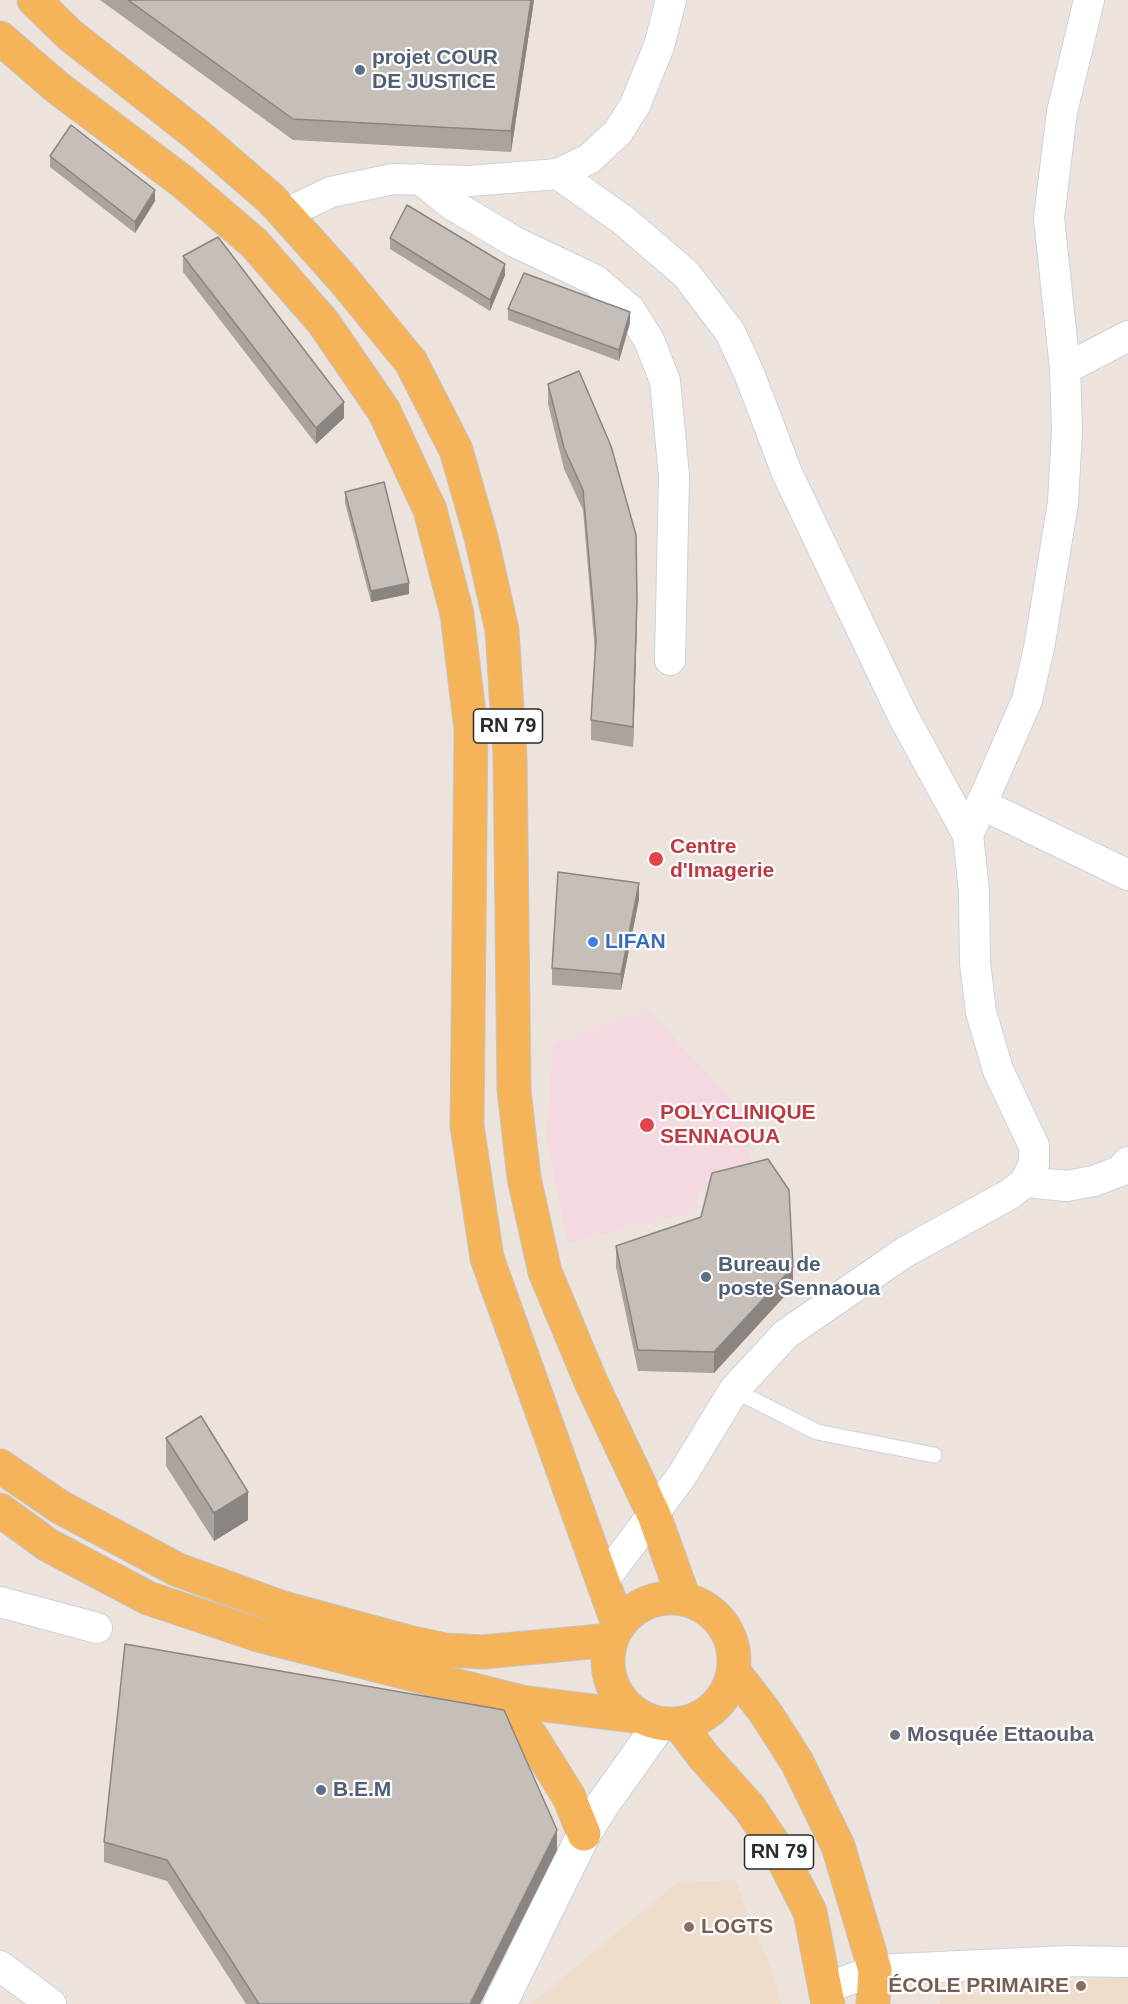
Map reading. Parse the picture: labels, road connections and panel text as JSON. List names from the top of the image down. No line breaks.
{"streets":{"main road":["RN 79"]},"places":["projet COUR DE JUSTICE","Centre d'Imagerie","LIFAN","POLYCLINIQUE SENNAOUA","Bureau de poste Sennaoua","Mosquée Ettaouba","B.E.M","LOGTS","ÉCOLE PRIMAIRE"]}
